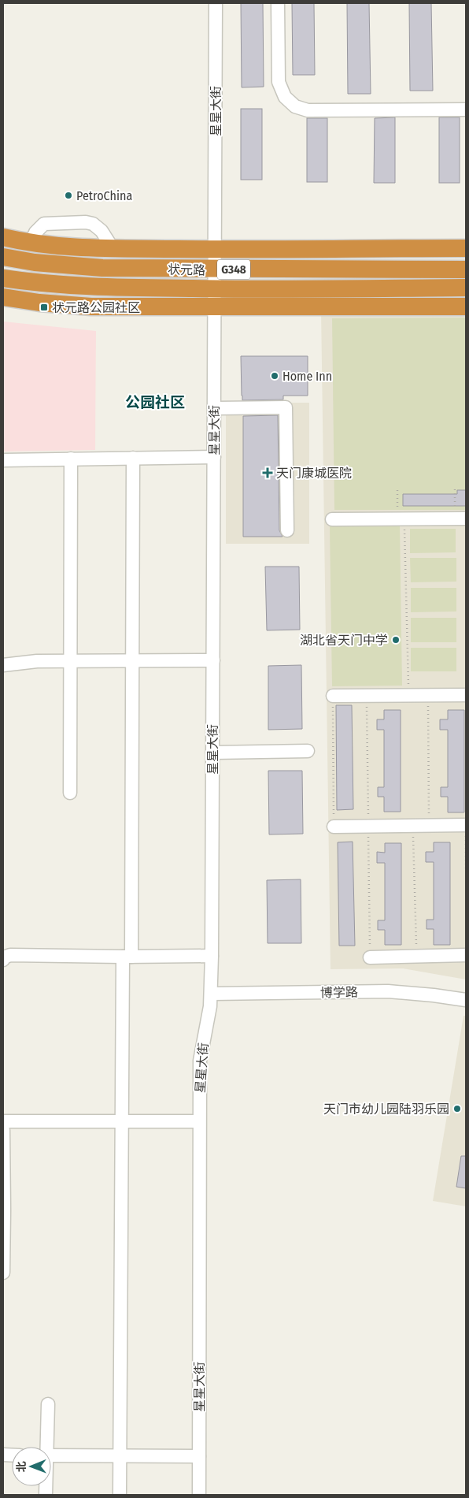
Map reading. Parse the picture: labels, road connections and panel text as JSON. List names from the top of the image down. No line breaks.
{"streets":{"highway":["状元路","G348"],"street":["星星大街","博学路"]},"crossings":[["星星大街","状元路"],["星星大街","博学路"]],"districts":["公园社区"],"places":{"other":["PetroChina","Home Inn","湖北省天门中学","天门市幼儿园陆羽乐园"],"transit":["状元路公园社区"],"health":["天门康城医院"]},"north":"left"}
